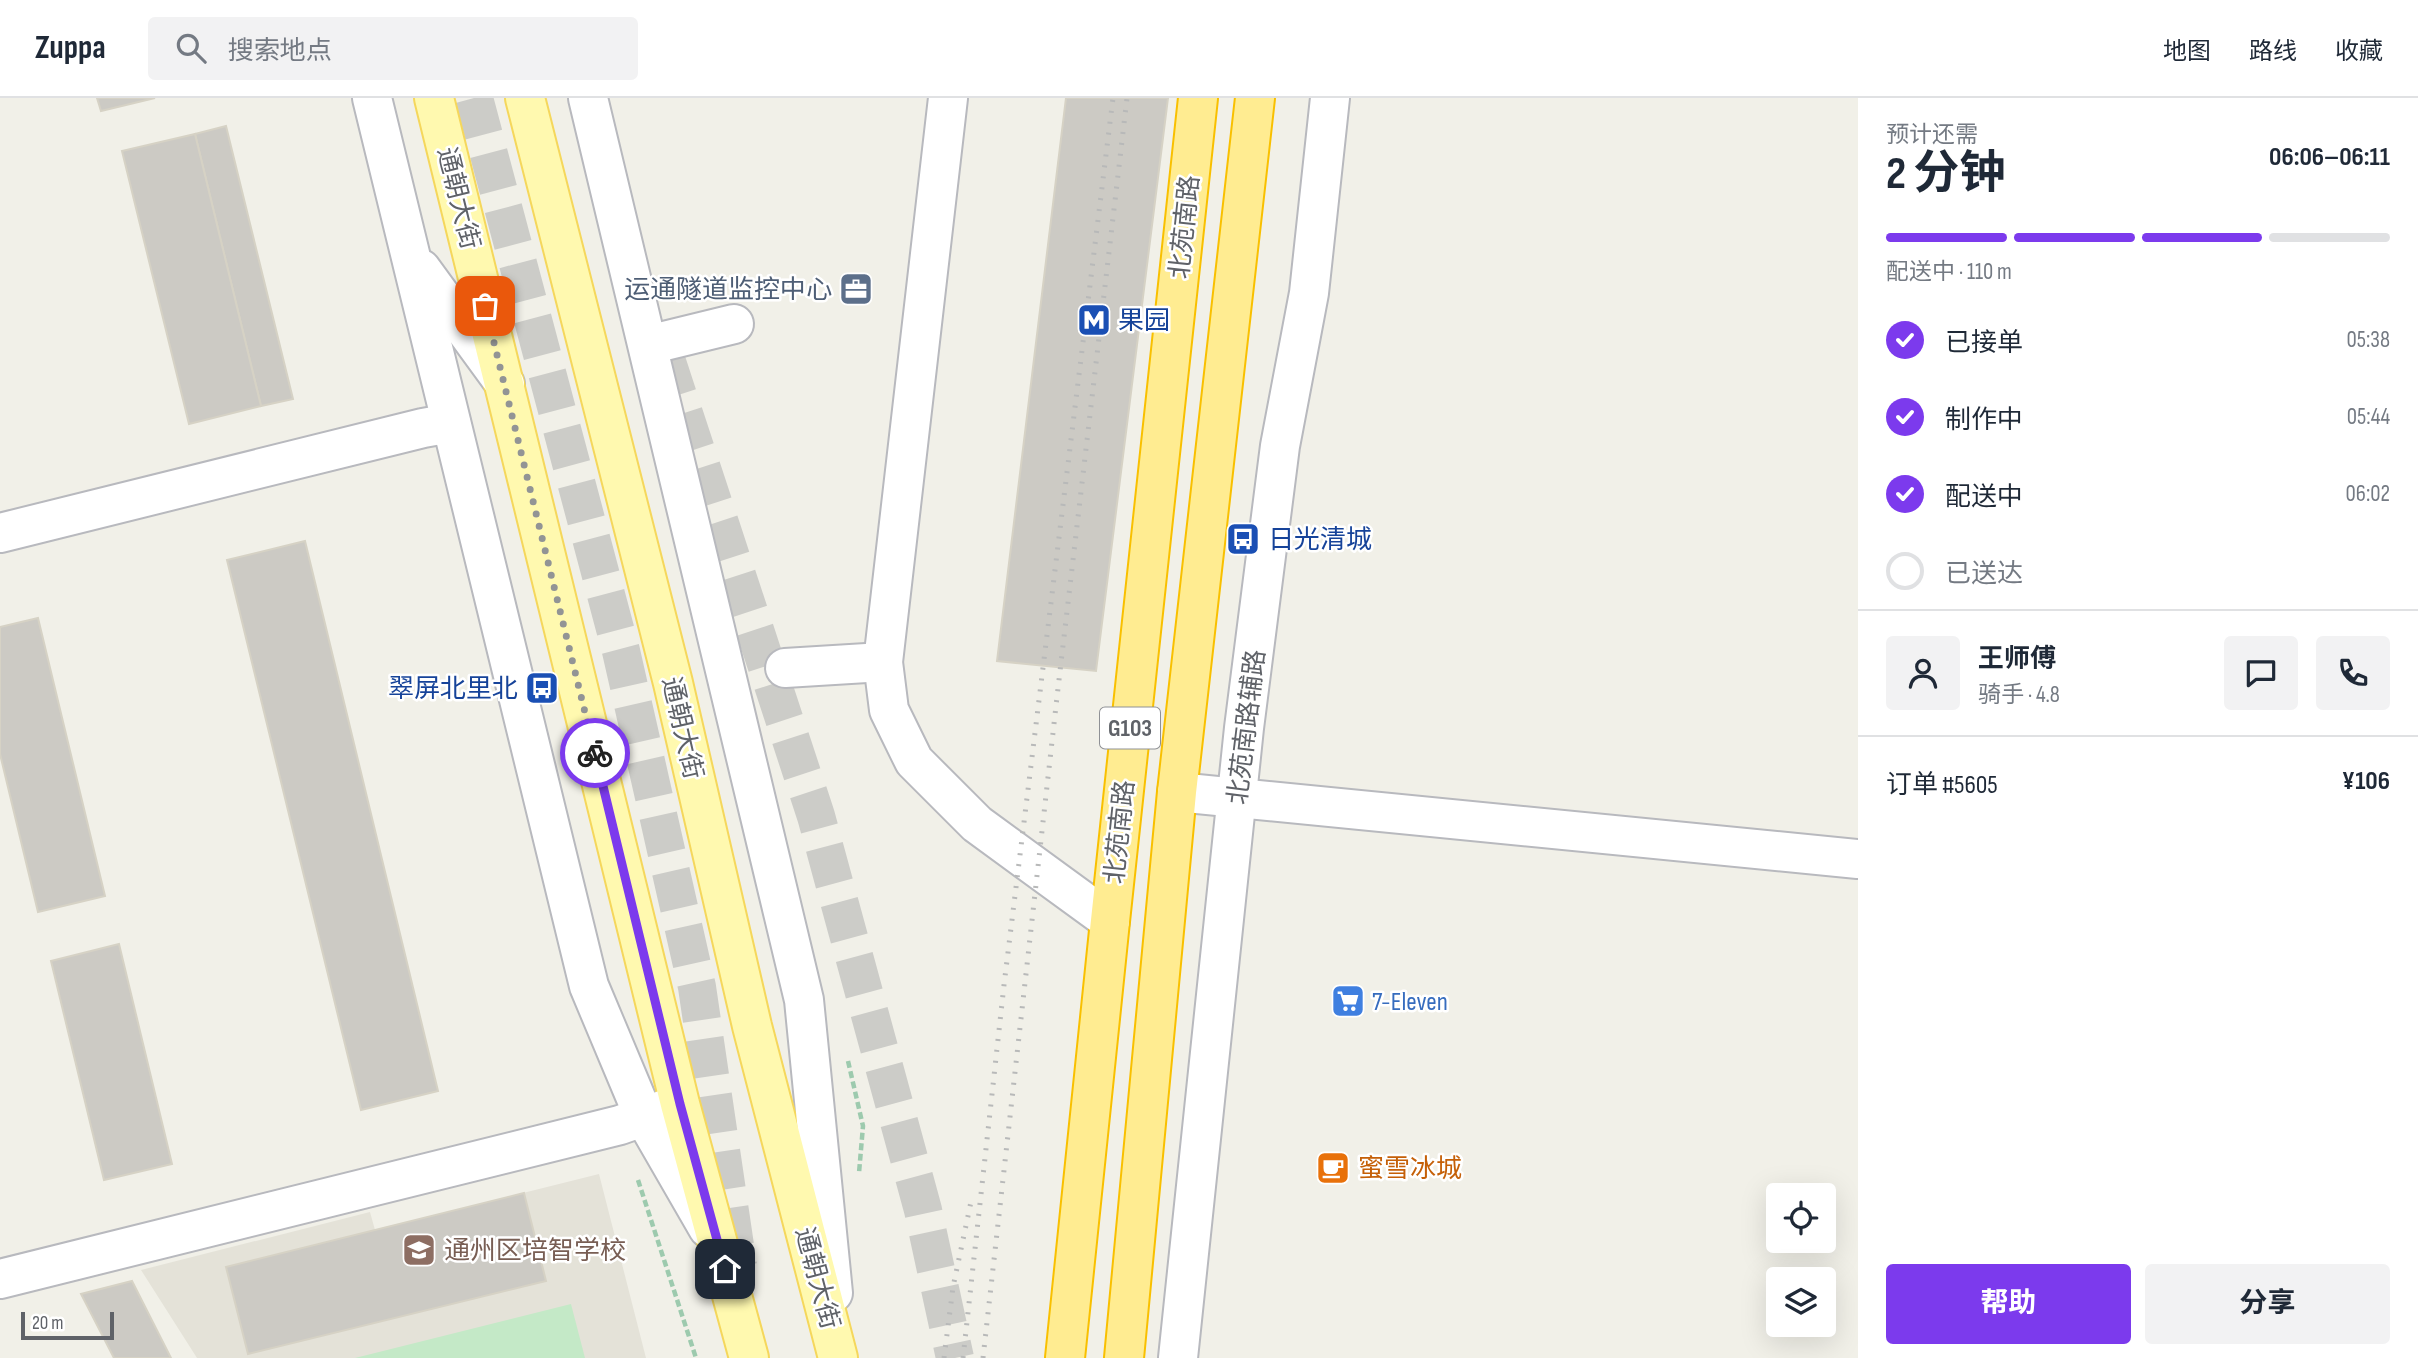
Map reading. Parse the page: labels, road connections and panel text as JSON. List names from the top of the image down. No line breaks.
{"streets":{"highway":["北苑南路","G103"],"main road":["通朝大街"],"street":["北苑南路辅路"]},"places":{"office":["运通隧道监控中心"],"metro station":["果园"],"bus stop":["日光清城","翠屏北里北"],"supermarket":["7-Eleven"],"cafe":["蜜雪冰城"],"school or university":["通州区培智学校"]},"scale_bar":"20 m","page":{"header":"Zuppa","search":"搜索地点","nav":["地图","路线","收藏"],"heading":["2 分钟","预计还需","06:06–06:11"],"panel":["王师傅","骑手 · 4.8","订单 #5605","¥106"],"bar":"配送中 · 110 m","list":[["已接单","05:38"],["制作中","05:44"],["配送中","06:02"],"已送达"],"buttons":["帮助","分享"],"scale":"20 m"}}
